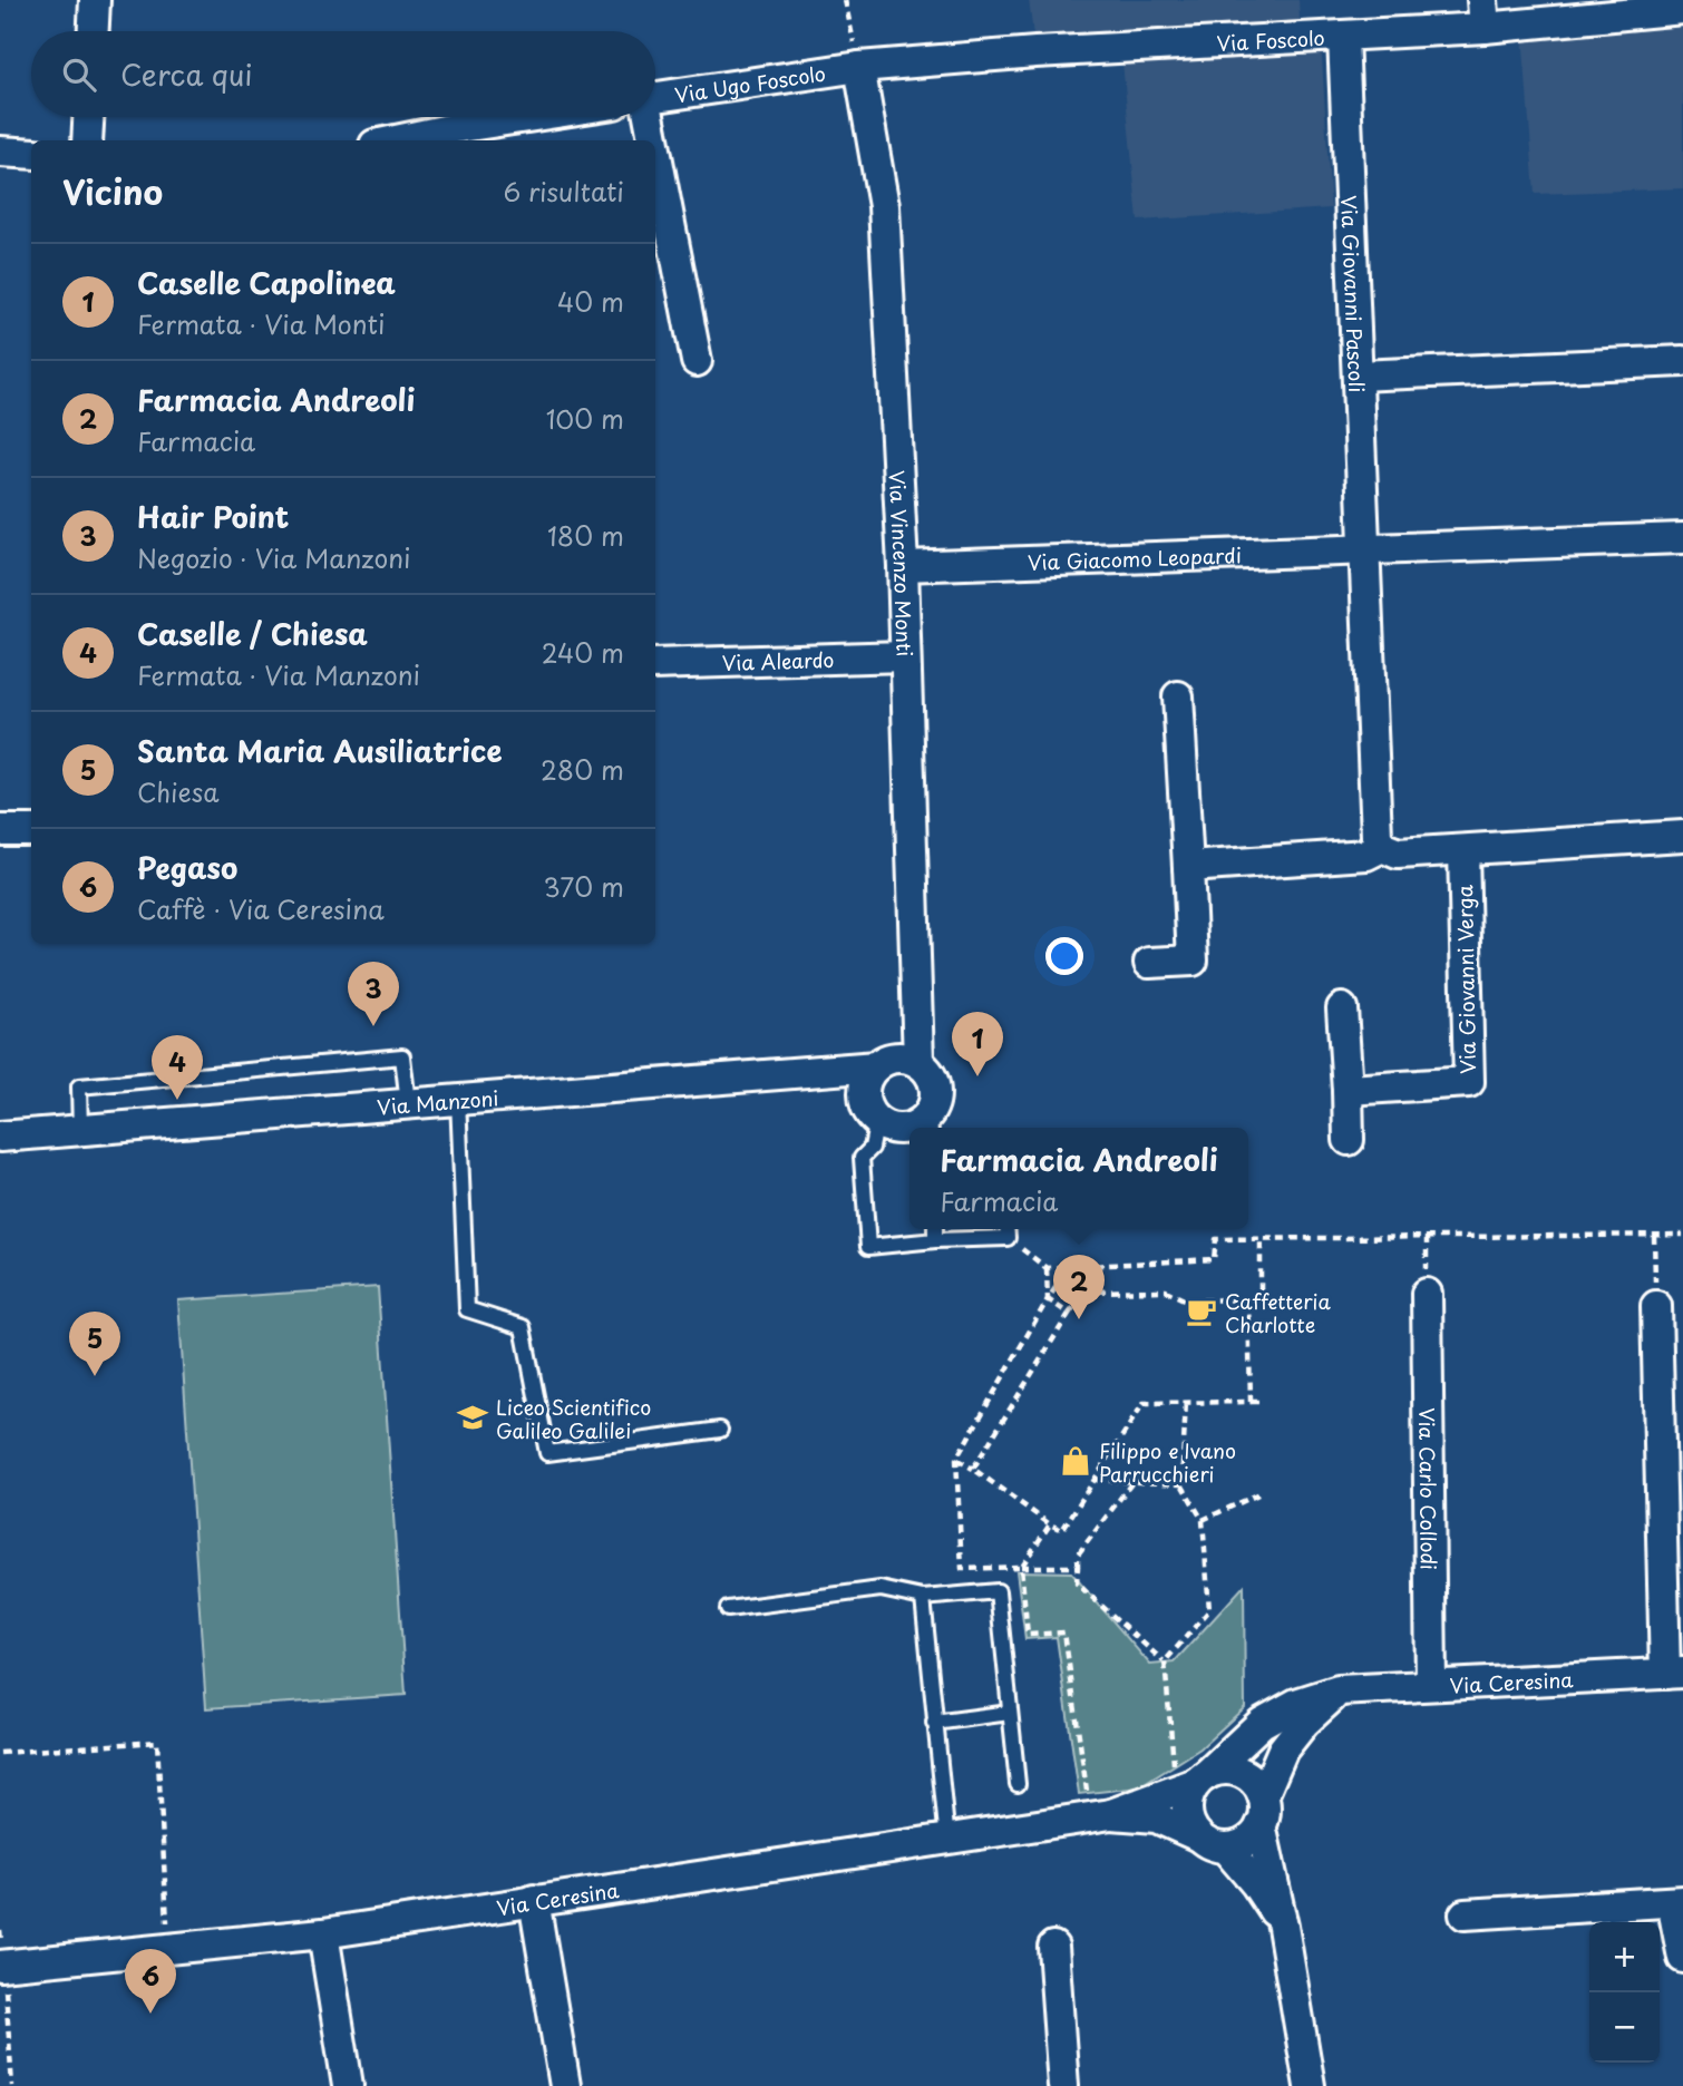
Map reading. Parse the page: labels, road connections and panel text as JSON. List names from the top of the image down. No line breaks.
{"streets":{"street":["Via Foscolo","Via Ugo Foscolo","Via Giovanni Pascoli","Via Giacomo Leopardi","Via Vincenzo Monti","Via Aleardo","Via Giovanni Verga","Via Manzoni","Via Carlo Collodi","Via Ceresina"]},"crossings":[["Via Foscolo","Via Ugo Foscolo"],["Via Foscolo","Via Giovanni Pascoli"],["Via Foscolo","Via Vincenzo Monti"],["Via Ugo Foscolo","Via Vincenzo Monti"],["Via Giovanni Pascoli","Via Giacomo Leopardi"],["Via Giacomo Leopardi","Via Vincenzo Monti"],["Via Vincenzo Monti","Via Aleardo"],["Via Vincenzo Monti","Via Manzoni"],["Via Carlo Collodi","Via Ceresina"]],"places":{"cafe":["Caffetteria Charlotte"],"school or university":["Liceo Scientifico Galileo Galilei"],"shop":["Filippo e Ivano Parrucchieri"]},"page":{"search":"Cerca qui","heading":["Vicino","6 risultati"],"list":[{"mark":"1","name":"Caselle Capolinea","note":"Fermata · Via Monti","value":"40 m"},{"mark":"2","name":"Farmacia Andreoli","note":"Farmacia","value":"100 m"},{"mark":"3","name":"Hair Point","note":"Negozio · Via Manzoni","value":"180 m"},{"mark":"4","name":"Caselle / Chiesa","note":"Fermata · Via Manzoni","value":"240 m"},{"mark":"5","name":"Santa Maria Ausiliatrice","note":"Chiesa","value":"280 m"},{"mark":"6","name":"Pegaso","note":"Caffè · Via Ceresina","value":"370 m"}],"pins":["3","1","4","2","5","6"],"popup":["Farmacia Andreoli","Farmacia"],"map_buttons":["+","−"]}}
